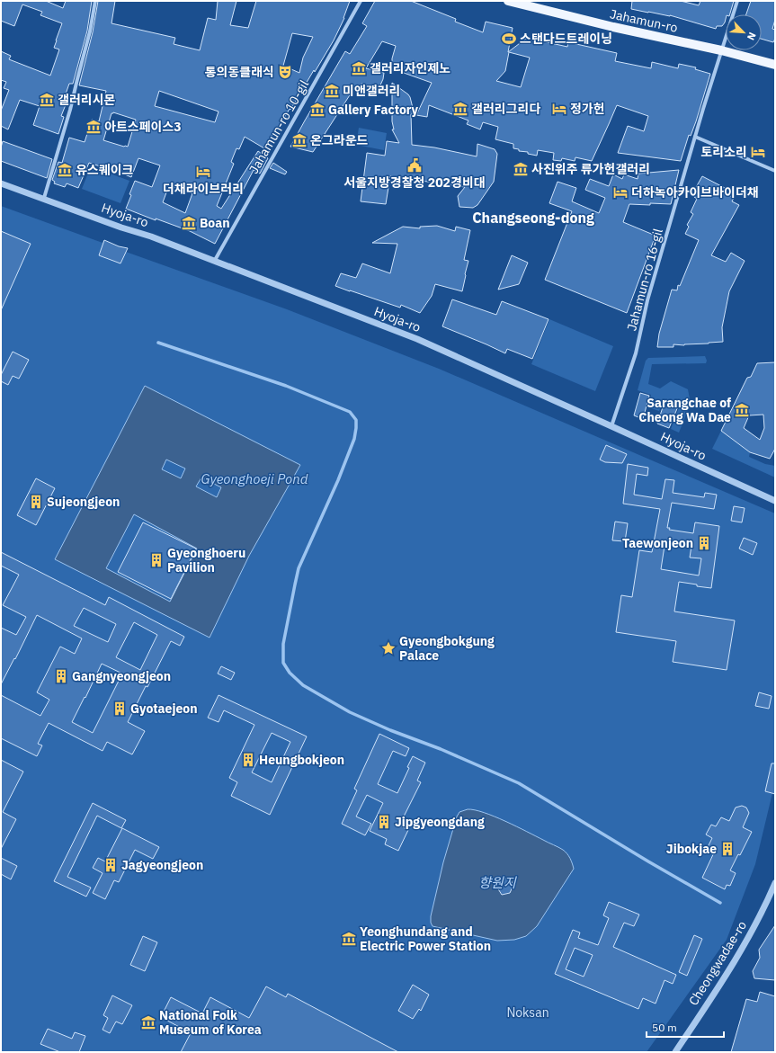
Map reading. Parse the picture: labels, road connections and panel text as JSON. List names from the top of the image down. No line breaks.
{"streets":{"main road":["Jahamun-ro"],"street":["Jahamun-ro 10-gil","Hyoja-ro","Jahamun-ro 16-gil","Cheongwadae-ro"]},"crossings":[["Jahamun-ro","Jahamun-ro 16-gil"],["Jahamun-ro 10-gil","Hyoja-ro"],["Hyoja-ro","Jahamun-ro 16-gil"]],"districts":["Changseong-dong"],"water":["Gyeonghoeji Pond","향원지"],"parks":["Noksan"],"places":{"sports":["스탠다드트레이닝"],"museum":["갤러리자인제노","미앤갤러리","갤러리시몬","갤러리그리다","Gallery Factory","아트스페이스3","온그라운드","사진위주 류가헌갤러리","유스퀘이크","Boan","Sarangchae of Cheong Wa Dae","Yeonghundang and Electric Power Station","National Folk Museum of Korea"],"theatre":["통의동클래식"],"hotel":["정가헌","토리소리","더채라이브러리","더하녹아카이브바이더채"],"public building":["서울지방경찰청 202경비대"],"building":["Sujeongjeon","Taewonjeon","Gyeonghoeru Pavilion","Gangnyeongjeon","Gyotaejeon","Heungbokjeon","Jipgyeongdang","Jibokjae","Jagyeongjeon"],"place":["Gyeongbokgung Palace"]},"scale_bar":"50 m","north":"bottom right"}
